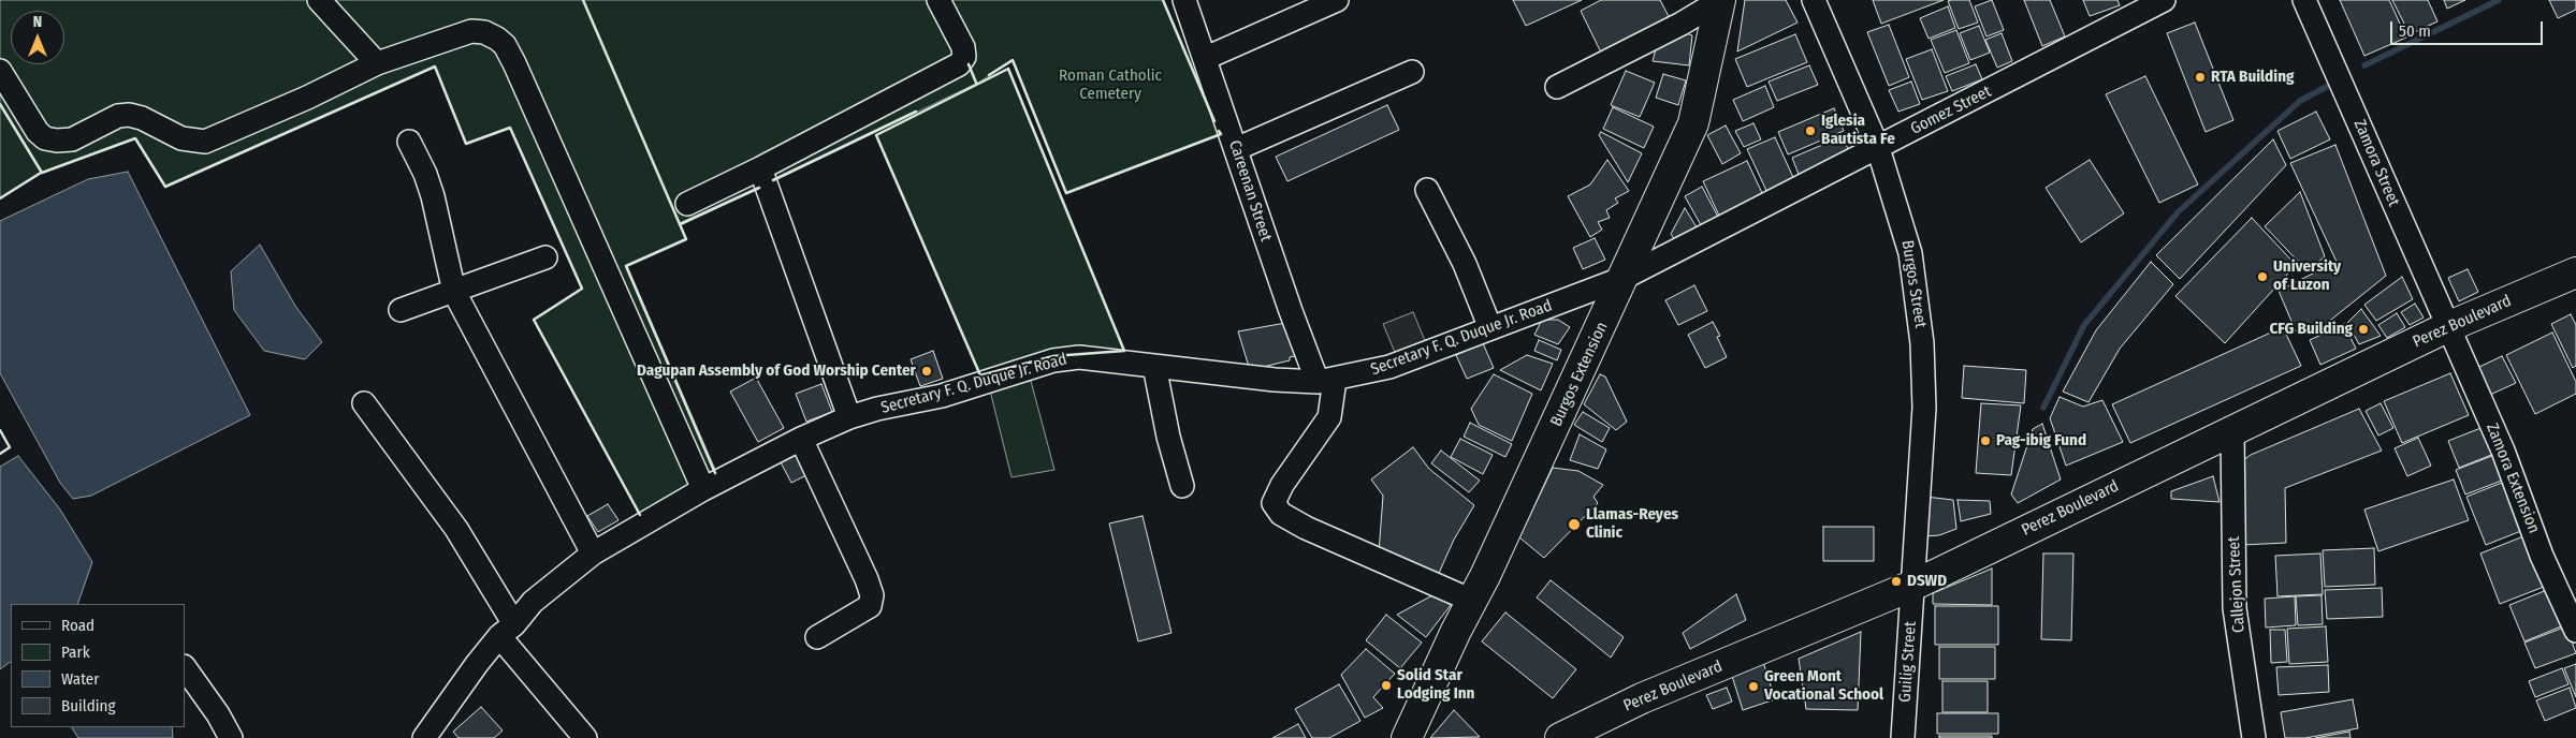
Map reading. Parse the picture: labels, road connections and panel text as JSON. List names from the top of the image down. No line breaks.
{"streets":{"main road":["Perez Boulevard","Burgos Extension"],"street":["Gomez Street","Zamora Street","Careenan Street","Burgos Street","Secretary F. Q. Duque Jr. Road","Zamora Extension","Callejon Street","Guilig Street"]},"crossings":[["Gomez Street","Burgos Street"],["Gomez Street","Secretary F. Q. Duque Jr. Road"],["Gomez Street","Burgos Extension"],["Zamora Street","Perez Boulevard"],["Zamora Street","Zamora Extension"],["Careenan Street","Secretary F. Q. Duque Jr. Road"],["Burgos Street","Perez Boulevard"],["Burgos Street","Guilig Street"],["Perez Boulevard","Zamora Extension"],["Perez Boulevard","Callejon Street"],["Perez Boulevard","Guilig Street"],["Secretary F. Q. Duque Jr. Road","Burgos Extension"]],"parks":["Roman Catholic Cemetery"],"places":["RTA Building","Iglesia Bautista Fe","University of Luzon","CFG Building","Dagupan Assembly of God Worship Center","Pag-ibig Fund","Llamas-Reyes Clinic","DSWD","Solid Star Lodging Inn","Green Mont Vocational School"],"legend":["Road","Park","Water","Building"],"scale_bar":"50 m","north":"top"}
